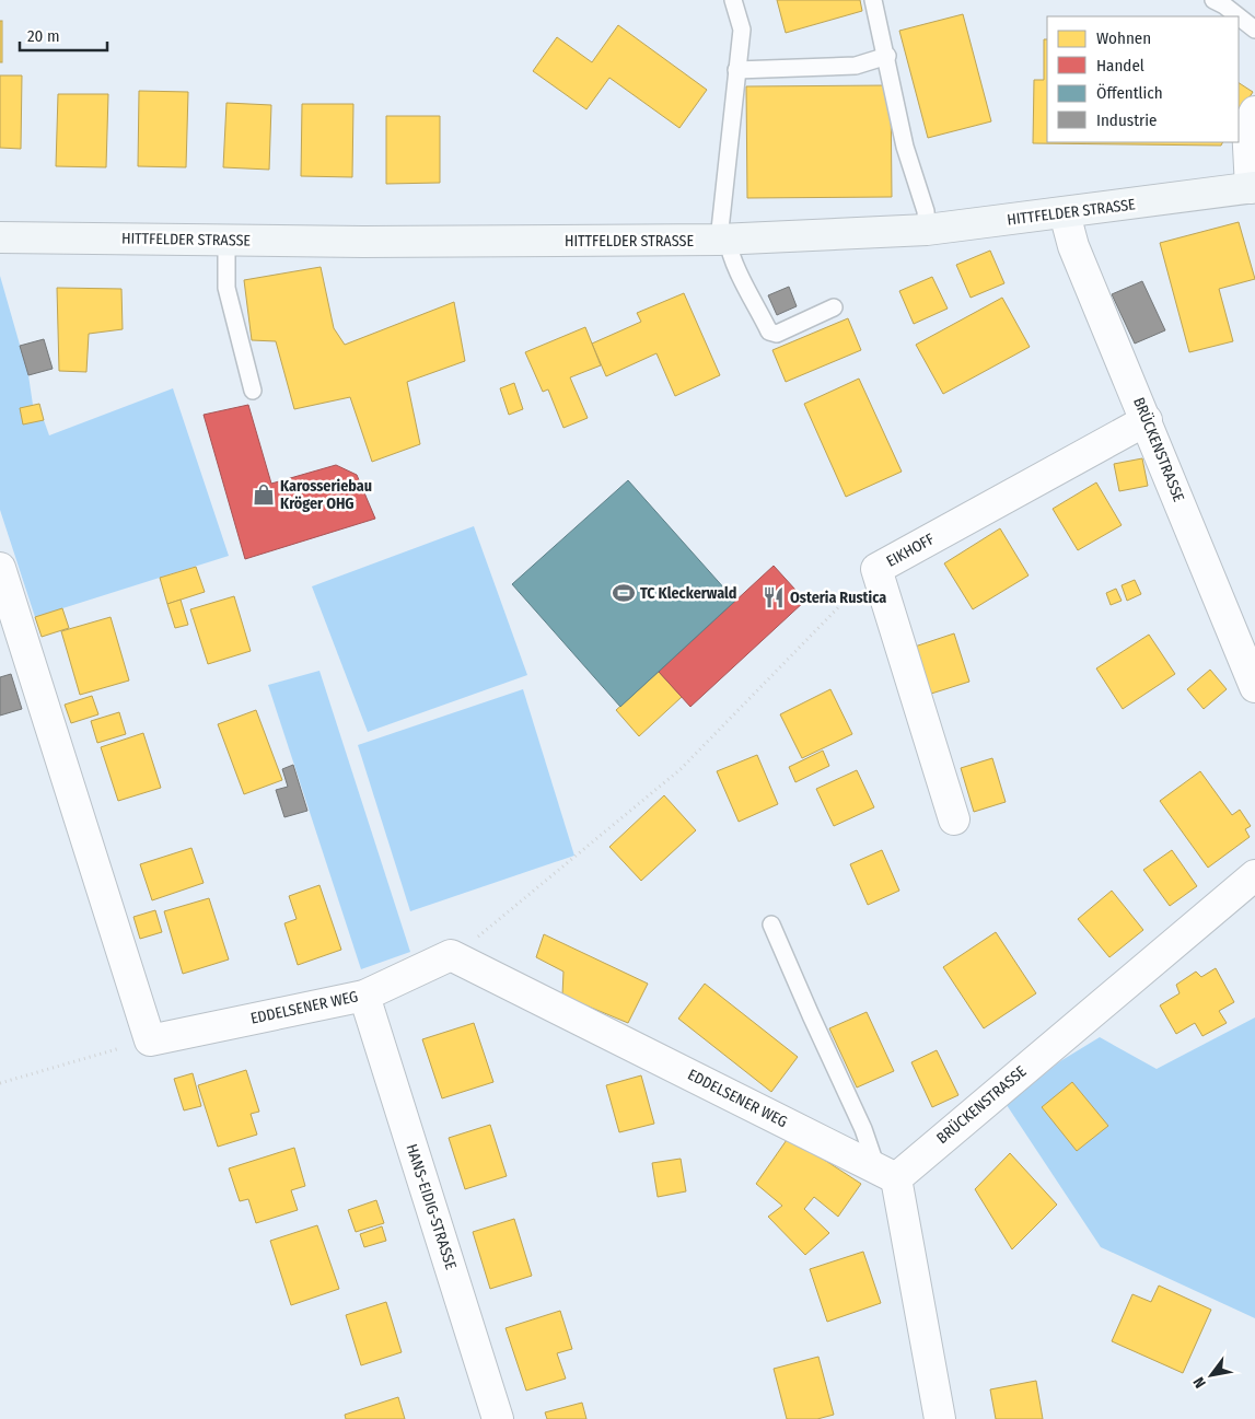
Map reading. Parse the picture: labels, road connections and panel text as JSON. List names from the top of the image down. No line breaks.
{"streets":{"street":["HITTFELDER STRASSE","BRÜCKENSTRASSE","EIKHOFF","EDDELSENER WEG","HANS-EIDIG-STRASSE"]},"crossings":[["HITTFELDER STRASSE","BRÜCKENSTRASSE"],["BRÜCKENSTRASSE","EIKHOFF"],["BRÜCKENSTRASSE","EDDELSENER WEG"],["EDDELSENER WEG","HANS-EIDIG-STRASSE"]],"places":{"shop":["Karosseriebau Kröger OHG"],"sports":["TC Kleckerwald"],"restaurant":["Osteria Rustica"]},"legend":["Wohnen","Handel","Öffentlich","Industrie"],"scale_bar":"20 m","north":"bottom left"}
